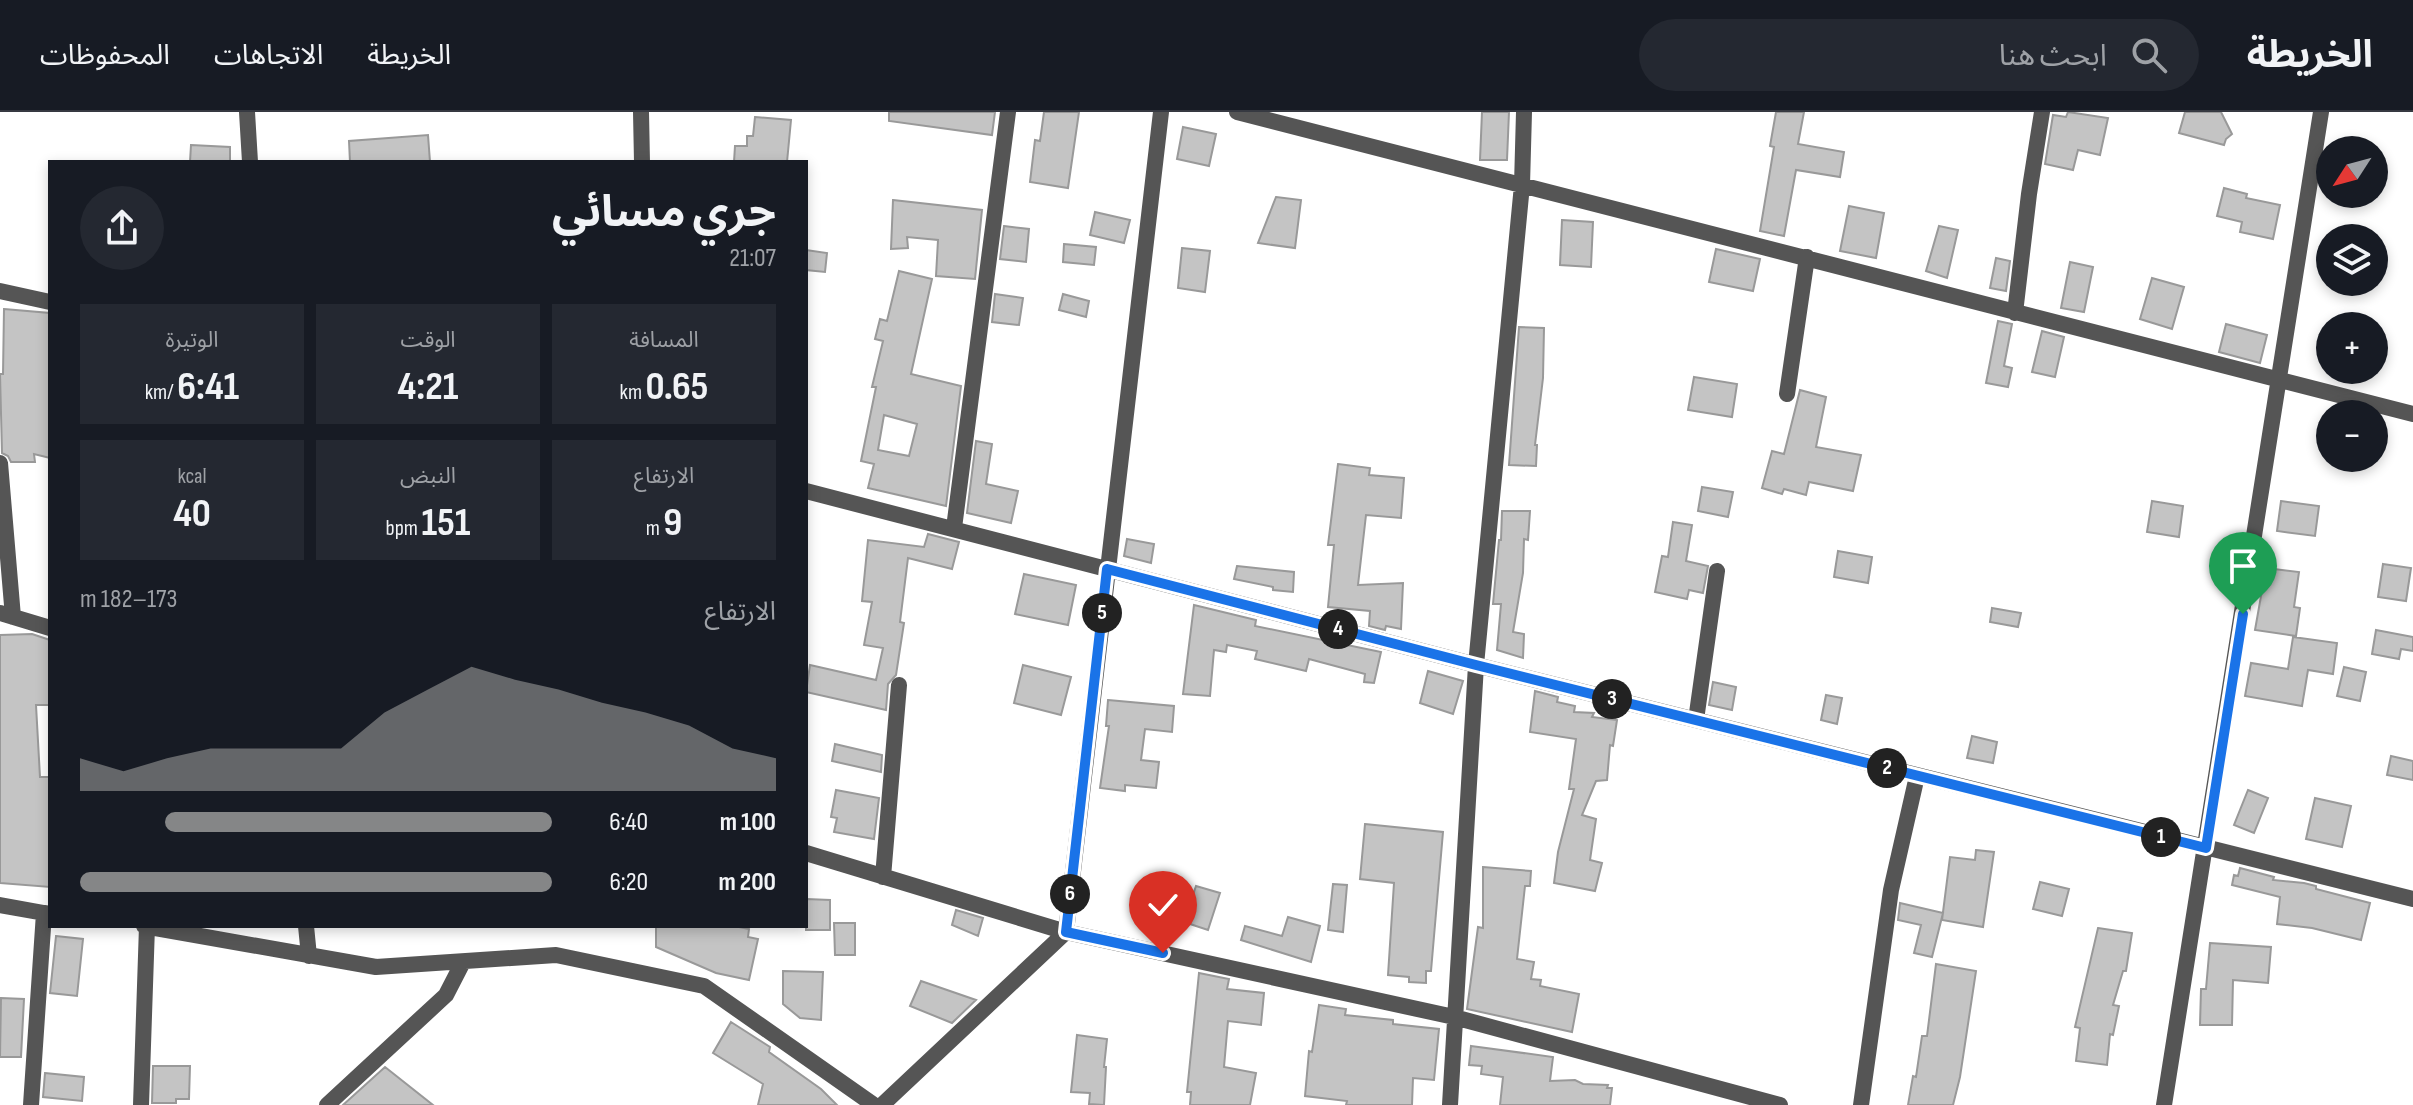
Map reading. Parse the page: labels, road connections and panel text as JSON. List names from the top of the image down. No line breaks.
{"north":"bottom left","page":{"header":"الخريطة","search":"ابحث هنا","nav":["الخريطة","الاتجاهات","المحفوظات"],"map_buttons":["+","−"],"heading":["جري مسائي","21:07"],"stats":[["المسافة","0.65 km"],["الوقت","4:21"],["الوتيرة","6:41 /km"],["الارتفاع","9 m"],["النبض","151 bpm"],["kcal","40"]],"chart":["الارتفاع","173–182 m"],"pins":["5","4","3","2","1","6"],"list":[{"name":"100 m","note":"6:40"},{"name":"200 m","note":"6:20"}]}}
